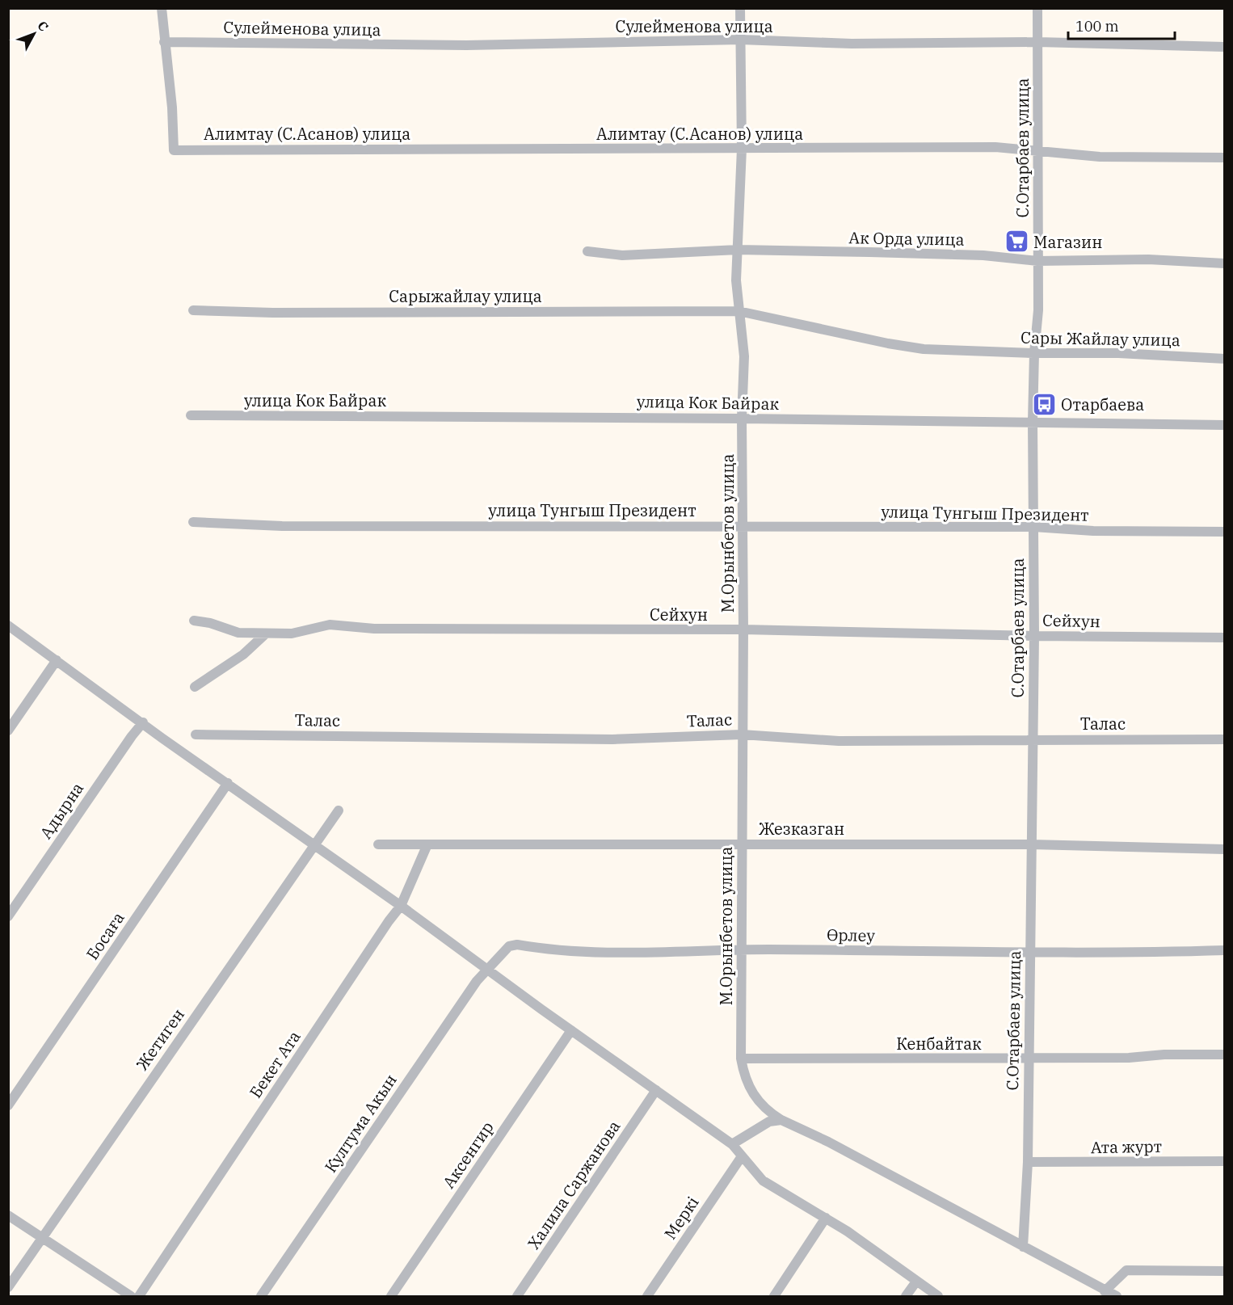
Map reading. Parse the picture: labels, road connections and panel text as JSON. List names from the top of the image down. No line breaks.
{"streets":{"street":["Сулейменова улица","Алимтау (С.Асанов) улица","С.Отарбаев улица","Ак Орда улица","Сарыжайлау улица","Сары Жайлау улица","улица Кок Байрак","улица Тунгыш Президент","М.Орынбетов улица","Сейхун","Талас","Адырна","Жезказган","Өрлеу","Босаға","Жетиген","Кенбайтак","Бекет Ата","Култума Акын","Ата журт","Аксенгир","Халила Саржанова","Меркі"]},"crossings":[["Сулейменова улица","Алимтау (С.Асанов) улица"],["Сулейменова улица","С.Отарбаев улица"],["Сулейменова улица","М.Орынбетов улица"],["Алимтау (С.Асанов) улица","С.Отарбаев улица"],["Алимтау (С.Асанов) улица","М.Орынбетов улица"],["С.Отарбаев улица","Ак Орда улица"],["С.Отарбаев улица","Сары Жайлау улица"],["С.Отарбаев улица","улица Кок Байрак"],["С.Отарбаев улица","улица Тунгыш Президент"],["С.Отарбаев улица","М.Орынбетов улица"],["С.Отарбаев улица","Сейхун"],["С.Отарбаев улица","Талас"],["С.Отарбаев улица","Жезказган"],["С.Отарбаев улица","Өрлеу"],["С.Отарбаев улица","Кенбайтак"],["С.Отарбаев улица","Ата журт"],["Ак Орда улица","М.Орынбетов улица"],["Сарыжайлау улица","Сары Жайлау улица"],["Сарыжайлау улица","М.Орынбетов улица"],["улица Кок Байрак","М.Орынбетов улица"],["улица Тунгыш Президент","М.Орынбетов улица"],["М.Орынбетов улица","Сейхун"],["М.Орынбетов улица","Талас"],["М.Орынбетов улица","Жезказган"],["М.Орынбетов улица","Өрлеу"],["М.Орынбетов улица","Кенбайтак"],["Жезказган","Бекет Ата"],["Өрлеу","Култума Акын"]],"places":{"supermarket":["Магазин"],"bus stop":["Отарбаева"]},"scale_bar":"100 m","north":"top right"}
